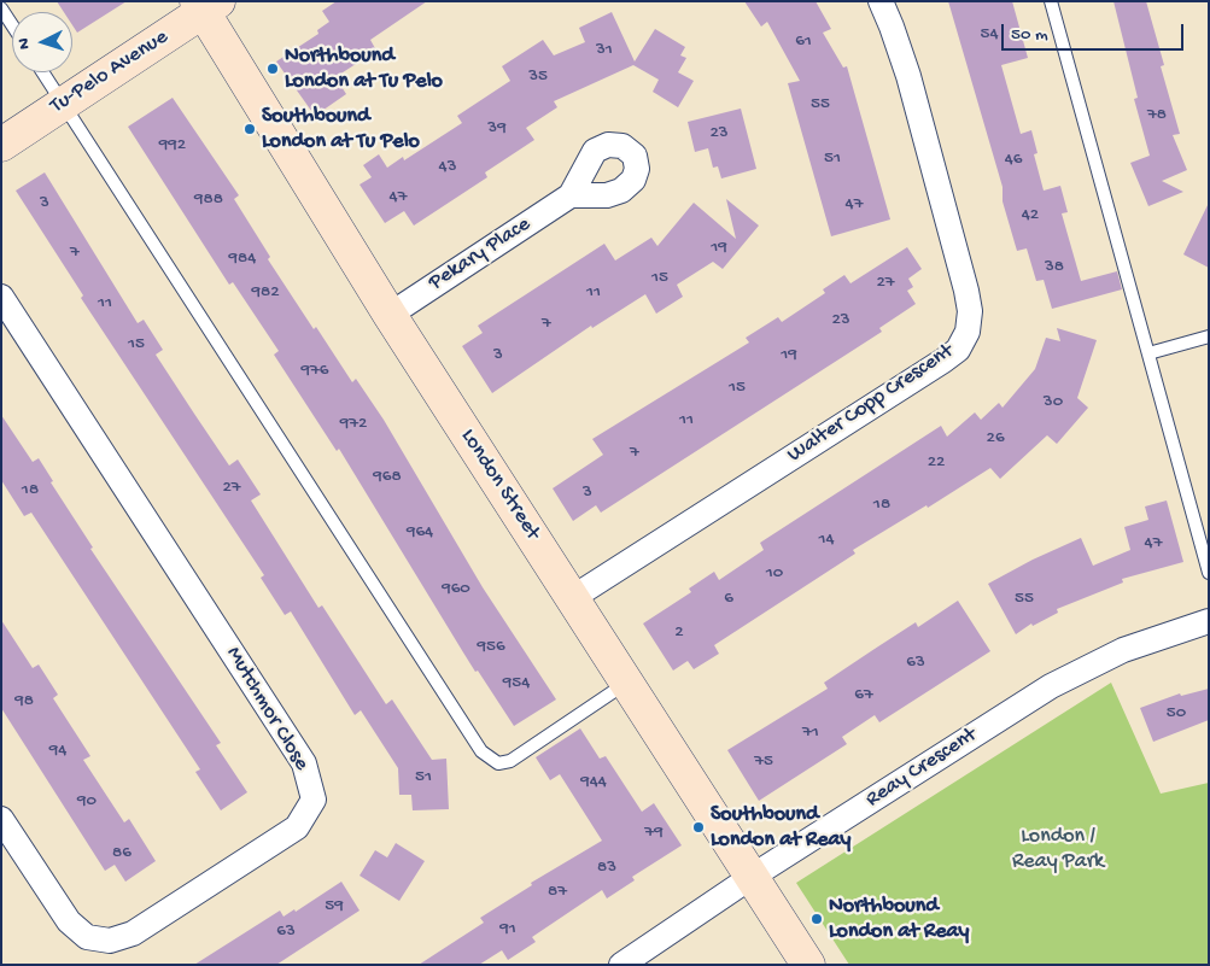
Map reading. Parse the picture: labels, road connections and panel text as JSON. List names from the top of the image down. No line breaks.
{"streets":{"street":["Tu-Pelo Avenue","Pekary Place","Walter Copp Crescent","London Street","Mutchmor Close","Reay Crescent"]},"crossings":[["Tu-Pelo Avenue","London Street"],["Pekary Place","London Street"],["Walter Copp Crescent","London Street"],["London Street","Reay Crescent"]],"parks":["London / Reay Park"],"places":["Northbound London at Tu Pelo","Southbound London at Tu Pelo","Southbound London at Reay","Northbound London at Reay"],"house_numbers":["54","61","31","35","55","78","39","23","992","51","46","43","47","988","3","47","42","19","7","984","38","15","27","982","11","11","23","7","15","3","19","976","15","30","11","972","26","7","22","968","27","18","3","18","964","14","47","10","960","6","55","2","956","63","954","67","98","50","71","94","75","51","944","90","79","86","83","87","59","91","63"],"scale_bar":"50 m","north":"left"}
